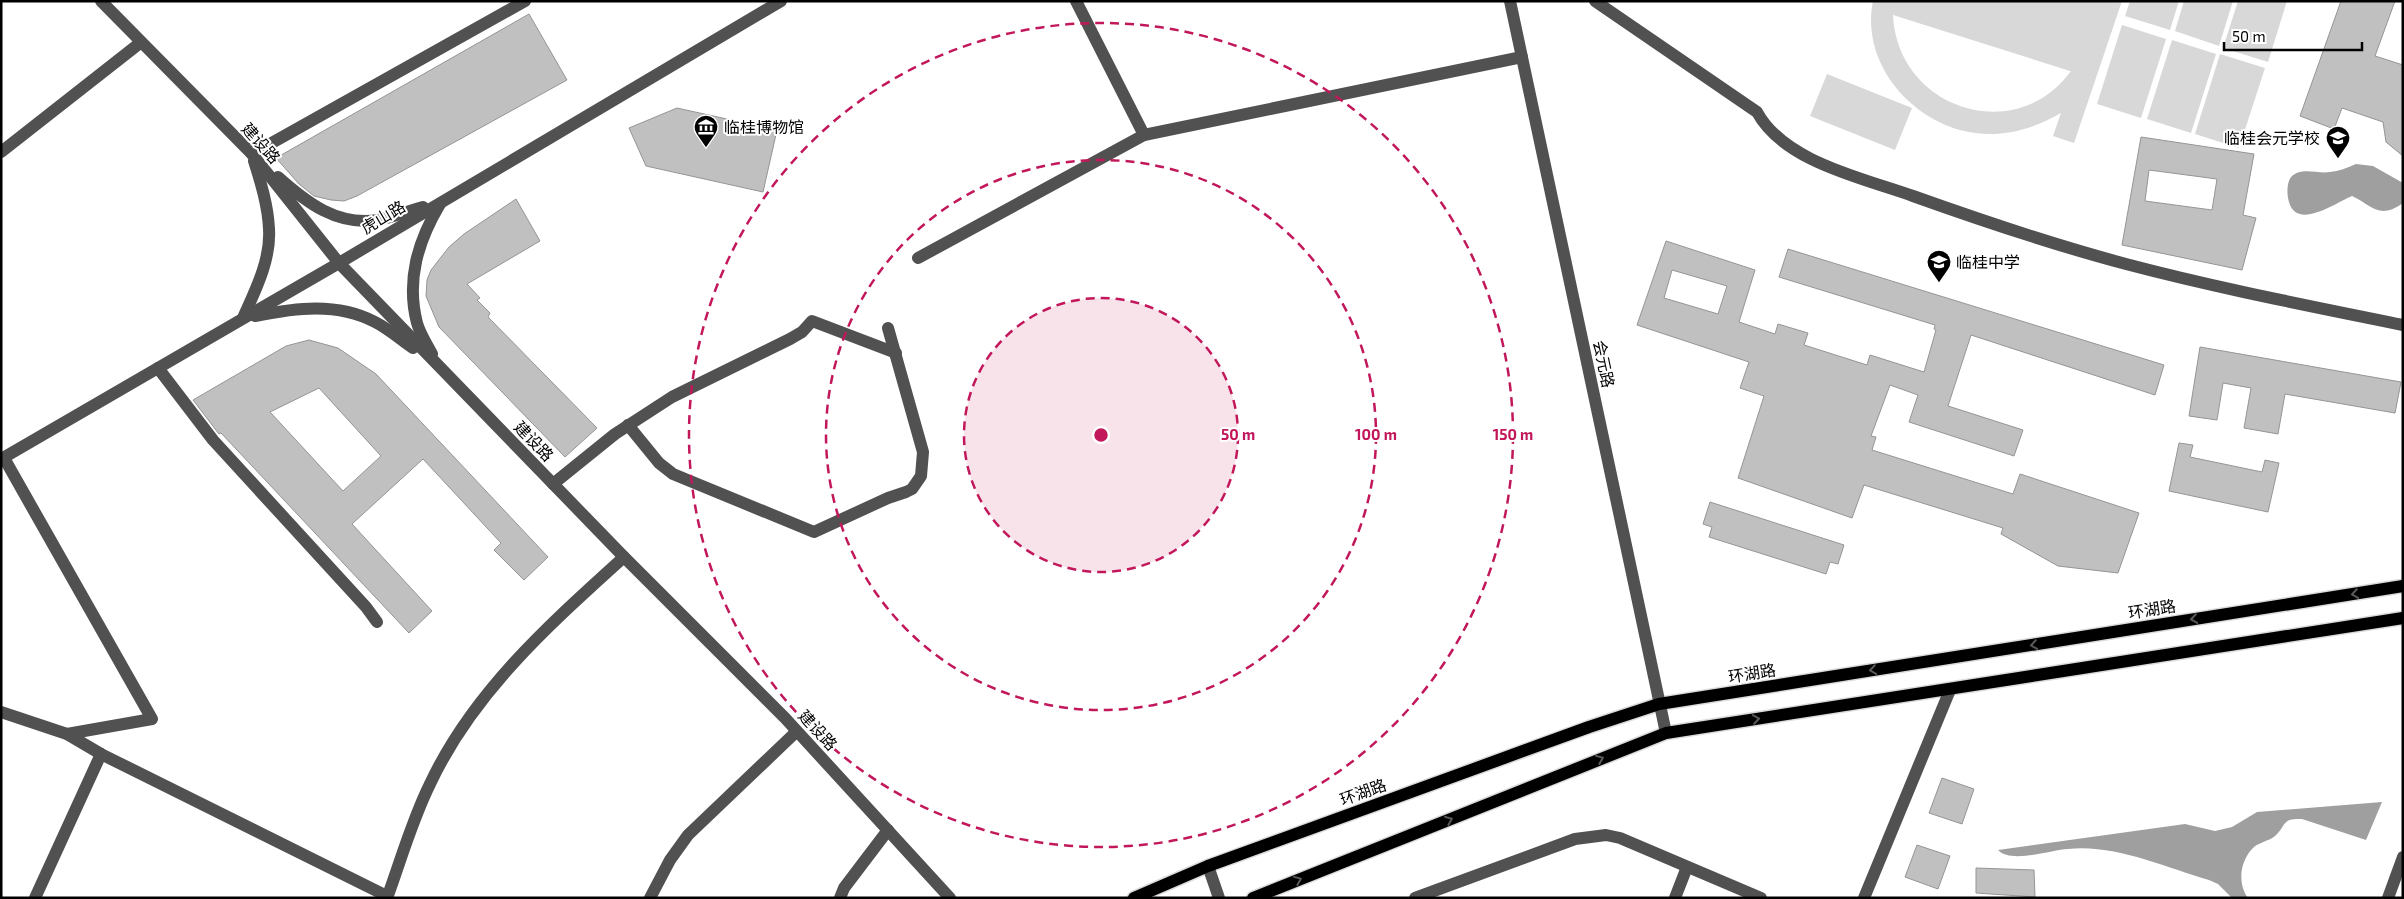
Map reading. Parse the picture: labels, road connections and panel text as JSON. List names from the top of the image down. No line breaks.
{"streets":{"main road":["环湖路"],"street":["建设路","虎山路","会元路"]},"crossings":[["建设路","虎山路"],["会元路","环湖路"]],"places":{"museum":["临桂博物馆"],"school or university":["临桂会元学校","临桂中学"]},"scale_bar":"50 m","rings":["50 m","100 m","150 m"]}
